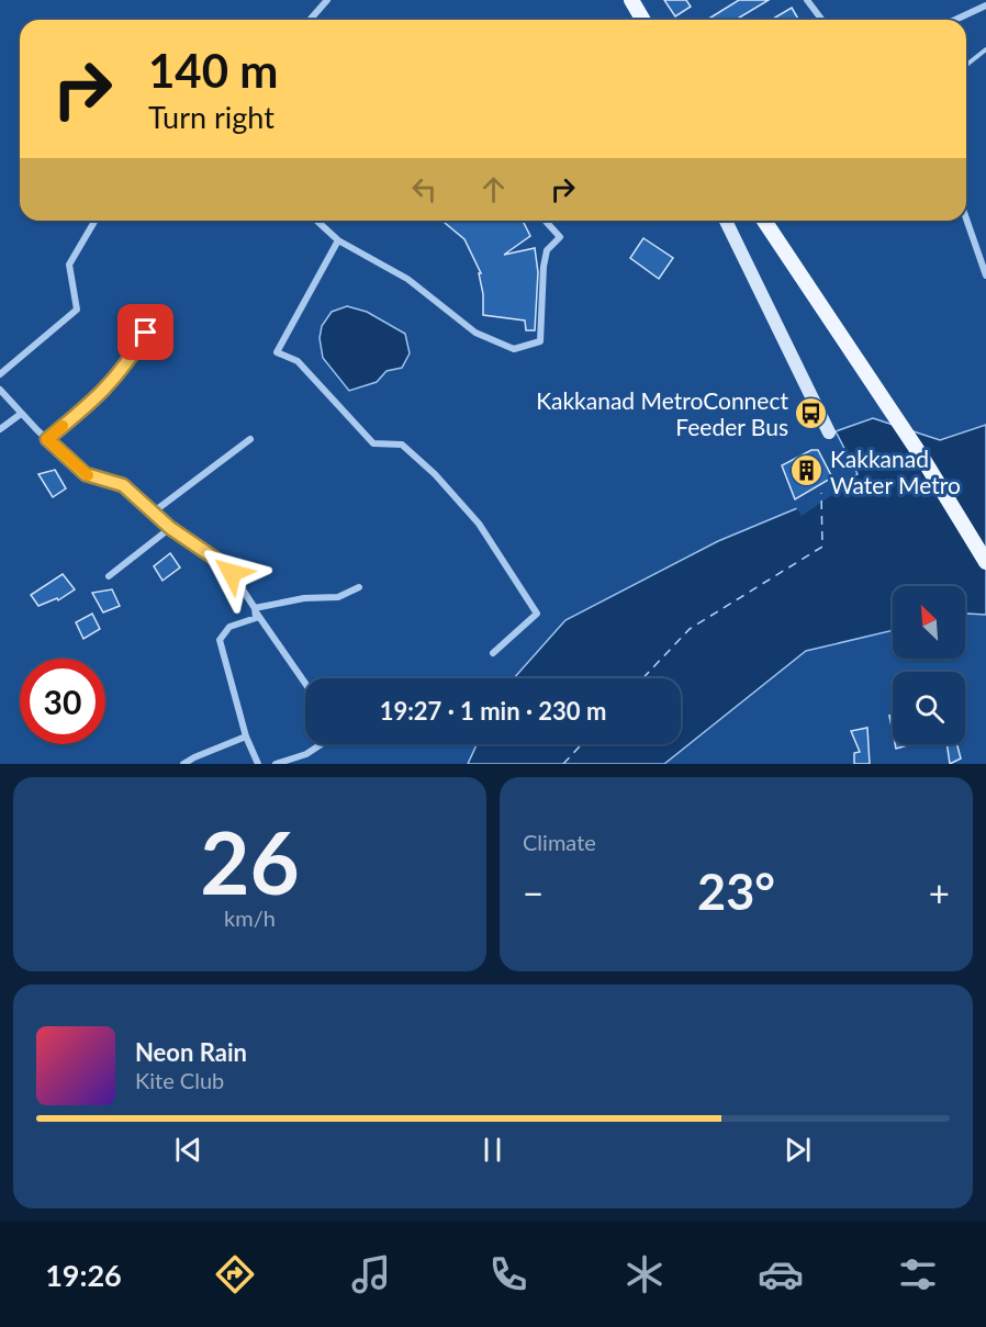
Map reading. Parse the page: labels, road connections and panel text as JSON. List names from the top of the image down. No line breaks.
{"places":{"bus stop":["Kakkanad MetroConnect Feeder Bus"],"building":["Kakkanad Water Metro"]},"north":"top left","page":{"turn":["140 m","Turn right"],"limit":"30","trip":"19:27 · 1 min · 230 m","tile":[["26","km/h"],"Climate"],"heat":["−","23°","+"],"song":["Neon Rain","Kite Club"],"tabs":"19:26"}}
